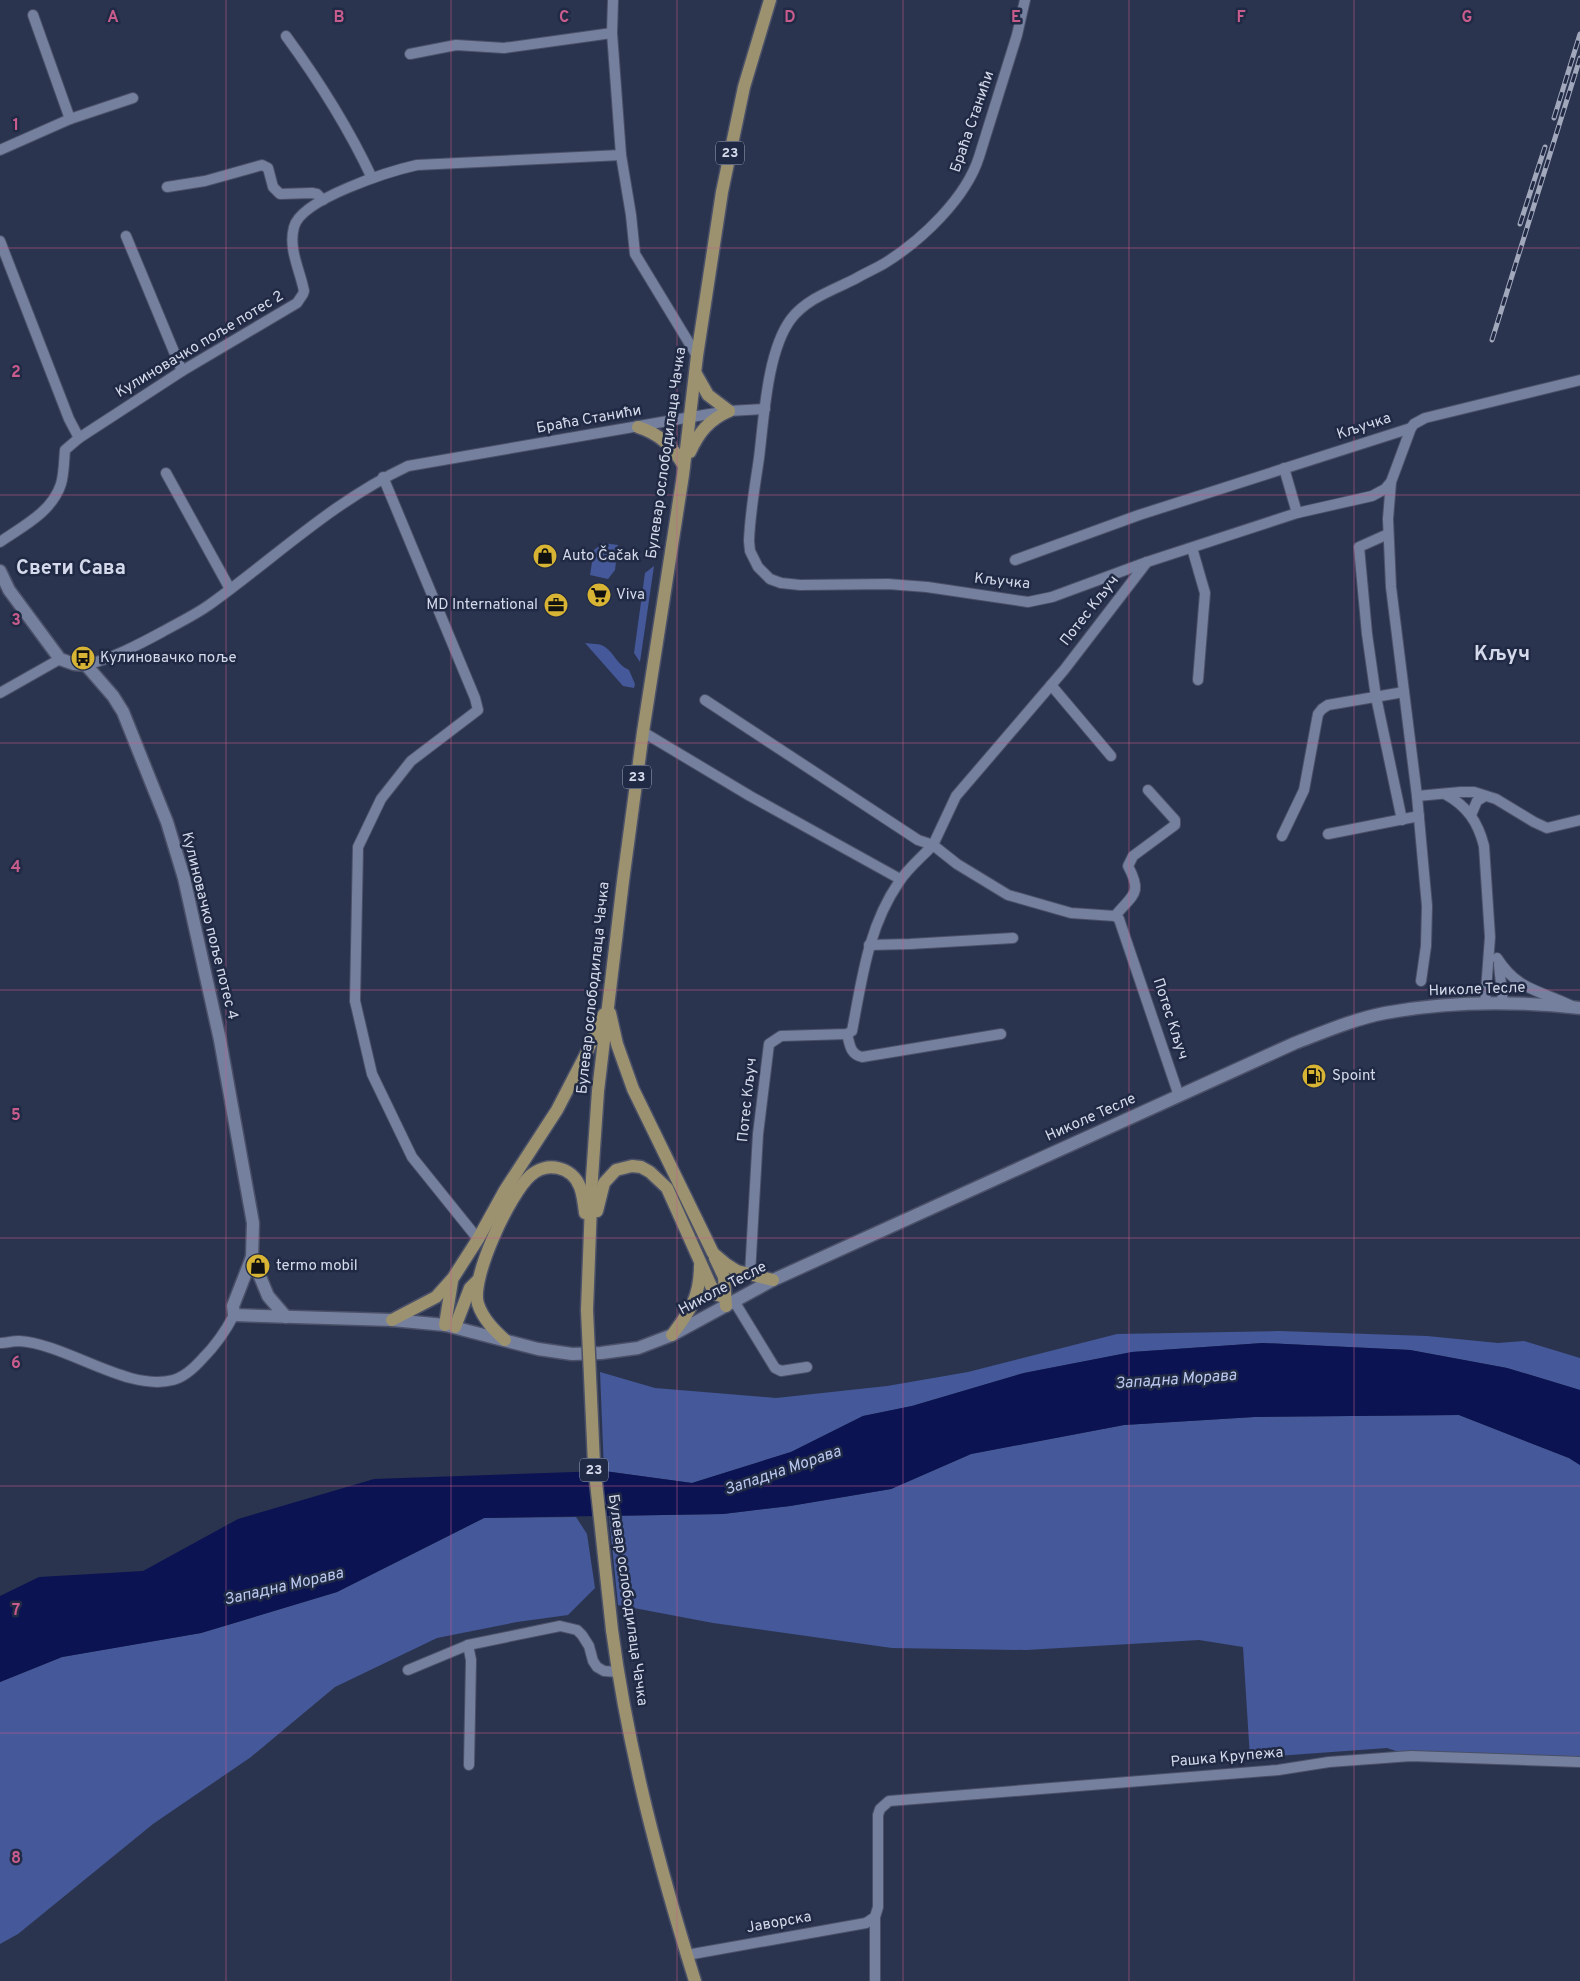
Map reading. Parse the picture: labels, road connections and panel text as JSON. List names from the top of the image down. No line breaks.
{"streets":{"main road":["23","Булевар ослободилаца Чачка"],"street":["Браћа Станићи","Кулиновачко поље потес 2","Кључка","Потес Кључ","Кулиновачко поље потес 4","Николе Тесле","Рашка Крупежа","Јаворска"]},"crossings":[["Браћа Станићи","Кључка"],["Браћа Станићи","Булевар ослободилаца Чачка"],["Браћа Станићи","Кулиновачко поље потес 4"],["Кључка","Потес Кључ"],["Булевар ослободилаца Чачка","Јаворска"],["Потес Кључ","Николе Тесле"],["Рашка Крупежа","Јаворска"]],"districts":["Свети Сава","Кључ"],"water":["Западна Морава"],"places":{"shop":["Auto Čačak","termo mobil"],"supermarket":["Viva"],"office":["MD International"],"bus stop":["Кулиновачко поље"],"fuel station":["Spoint"]},"grid":{"columns":["A","B","C","D","E","F","G"],"rows":["1","2","3","4","5","6","7","8"]}}
